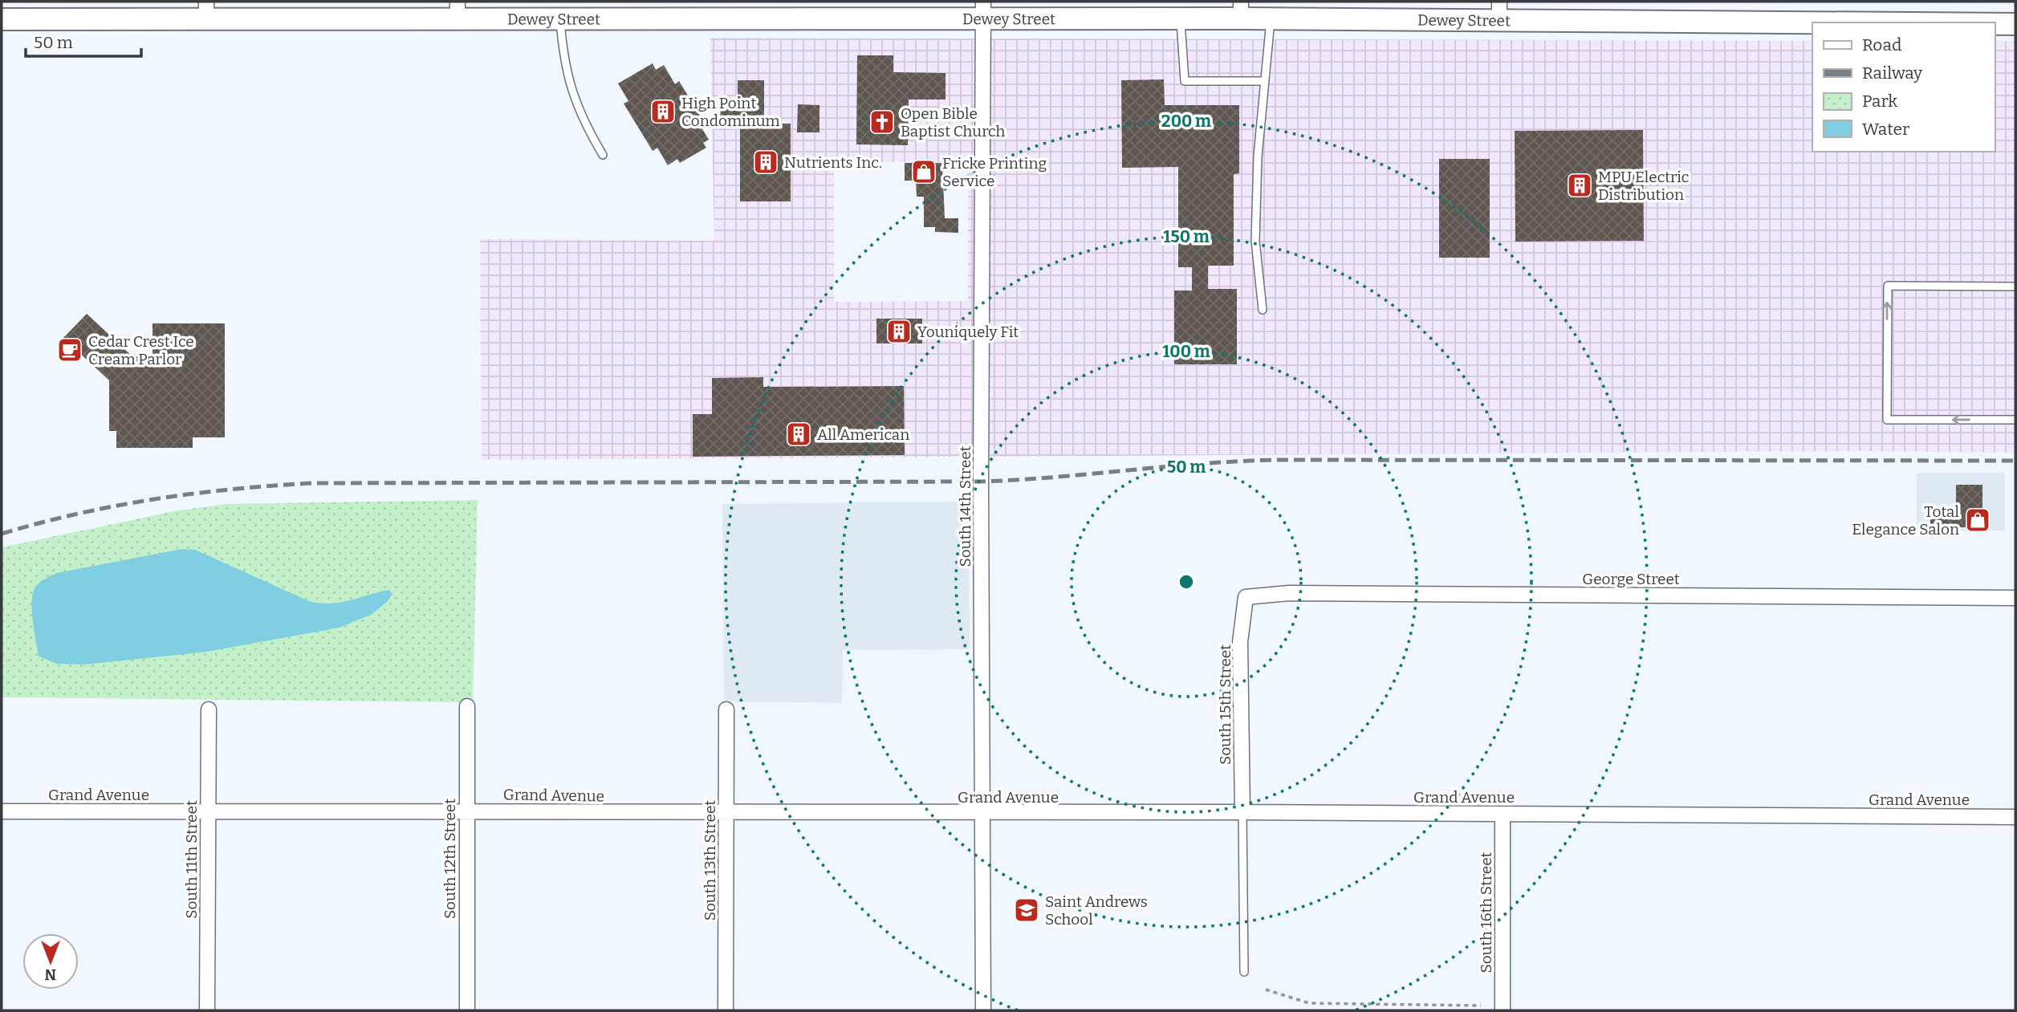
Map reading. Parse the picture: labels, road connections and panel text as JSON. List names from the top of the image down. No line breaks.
{"streets":{"street":["Dewey Street","South 14th Street","George Street","South 15th Street","Grand Avenue","South 12th Street","South 11th Street","South 13th Street","South 16th Street"]},"crossings":[["Dewey Street","South 14th Street"],["South 14th Street","Grand Avenue"],["George Street","South 15th Street"],["South 15th Street","Grand Avenue"],["Grand Avenue","South 12th Street"],["Grand Avenue","South 11th Street"],["Grand Avenue","South 13th Street"],["Grand Avenue","South 16th Street"]],"places":{"building":["High Point Condominum","Nutrients Inc.","MPU Electric Distribution","Youniquely Fit","All American"],"church":["Open Bible Baptist Church"],"shop":["Fricke Printing Service","Total Elegance Salon"],"cafe":["Cedar Crest Ice Cream Parlor"],"school or university":["Saint Andrews School"]},"legend":["Road","Railway","Park","Water"],"scale_bar":"50 m","north":"bottom","rings":["200 m","150 m","100 m","50 m"]}
